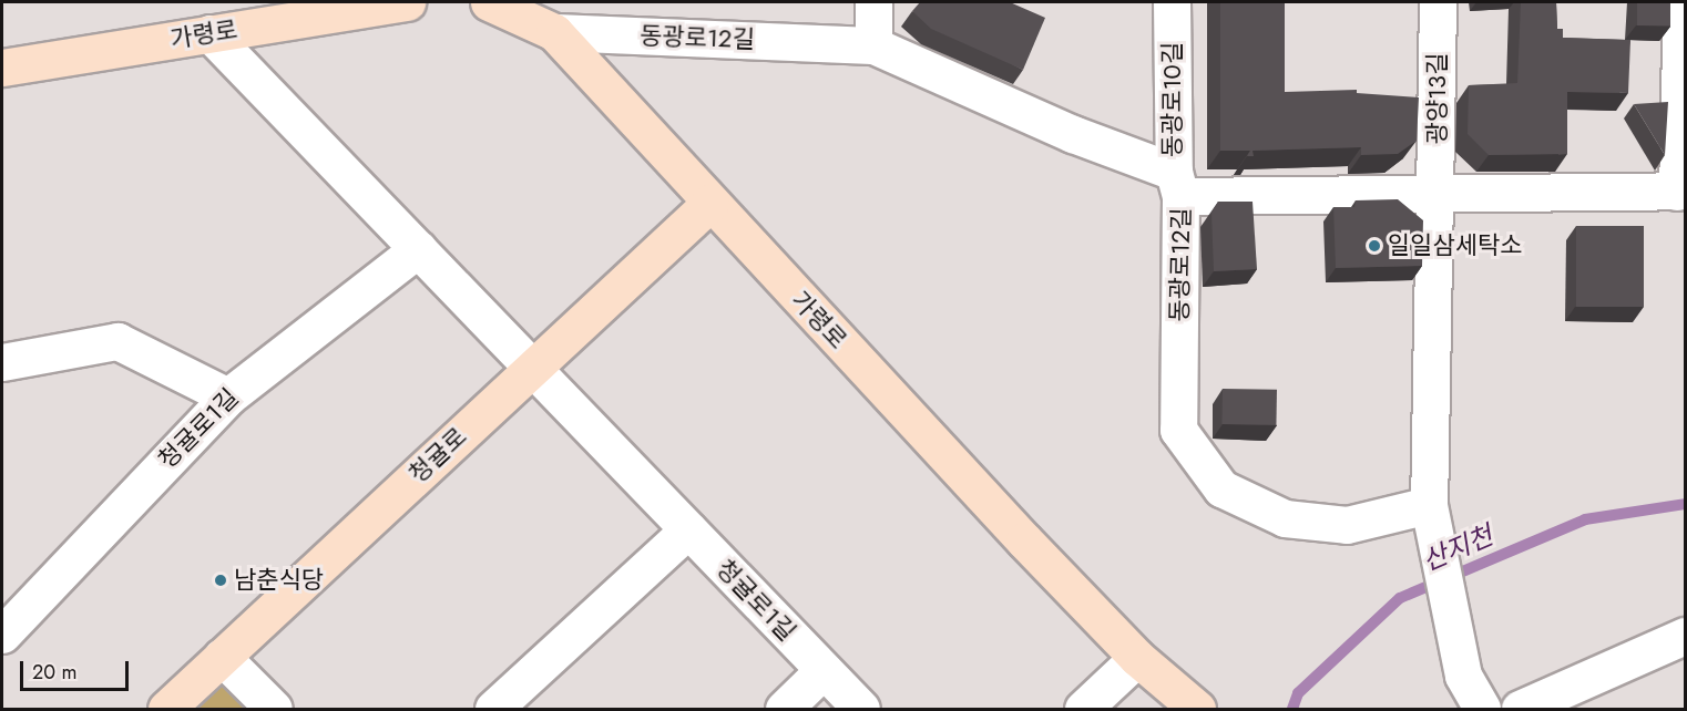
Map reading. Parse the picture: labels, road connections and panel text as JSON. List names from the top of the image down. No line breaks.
{"streets":{"main road":["가령로","청귤로"],"street":["동광로12길","광양13길","동광로10길","청귤로1길"]},"crossings":[["가령로","동광로12길"],["가령로","청귤로1길"],["가령로","청귤로"],["동광로12길","광양13길"],["동광로12길","동광로10길"],["청귤로1길","청귤로"]],"water":["산지천"],"places":["일일삼세탁소","남춘식당"],"scale_bar":"20 m"}
